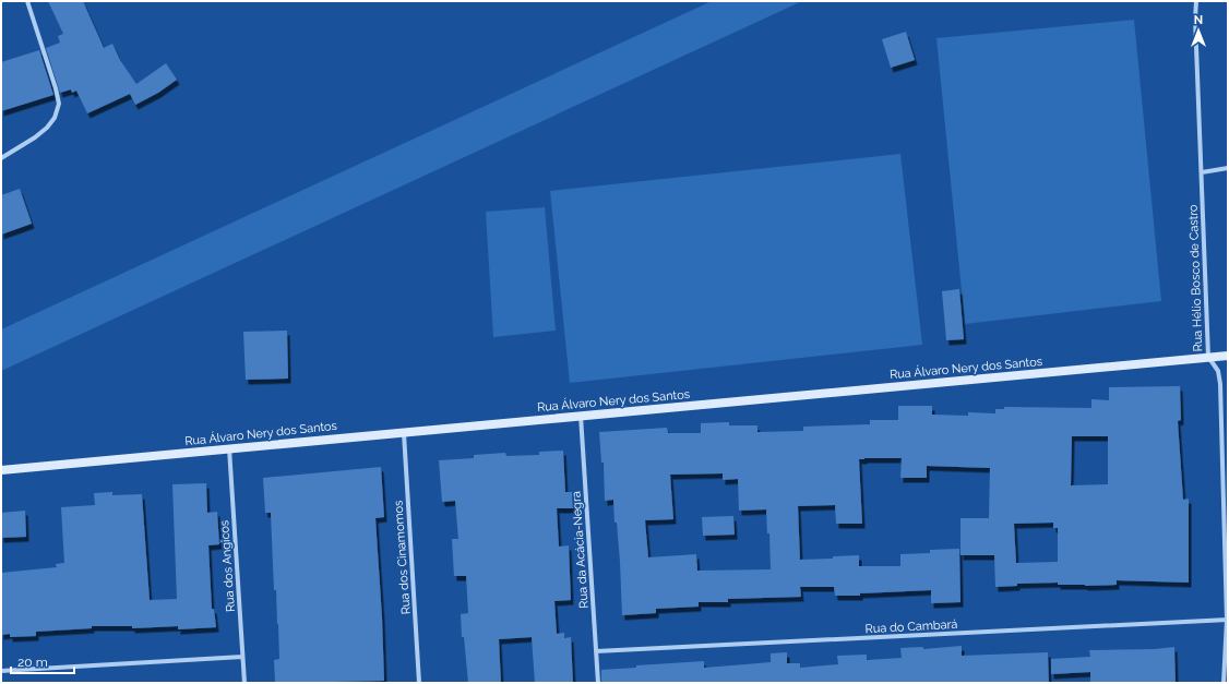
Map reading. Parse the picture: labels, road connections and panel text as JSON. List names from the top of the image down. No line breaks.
{"streets":{"main road":["Rua Álvaro Nery dos Santos"],"street":["Rua Hélio Bosco de Castro","Rua da Acácia-Negra","Rua dos Cinamomos","Rua dos Angicos","Rua do Cambará"]},"crossings":[["Rua Hélio Bosco de Castro","Rua Álvaro Nery dos Santos"],["Rua Hélio Bosco de Castro","Rua do Cambará"],["Rua Álvaro Nery dos Santos","Rua da Acácia-Negra"],["Rua Álvaro Nery dos Santos","Rua dos Cinamomos"],["Rua Álvaro Nery dos Santos","Rua dos Angicos"],["Rua da Acácia-Negra","Rua do Cambará"]],"scale_bar":"20 m","north":"top"}
